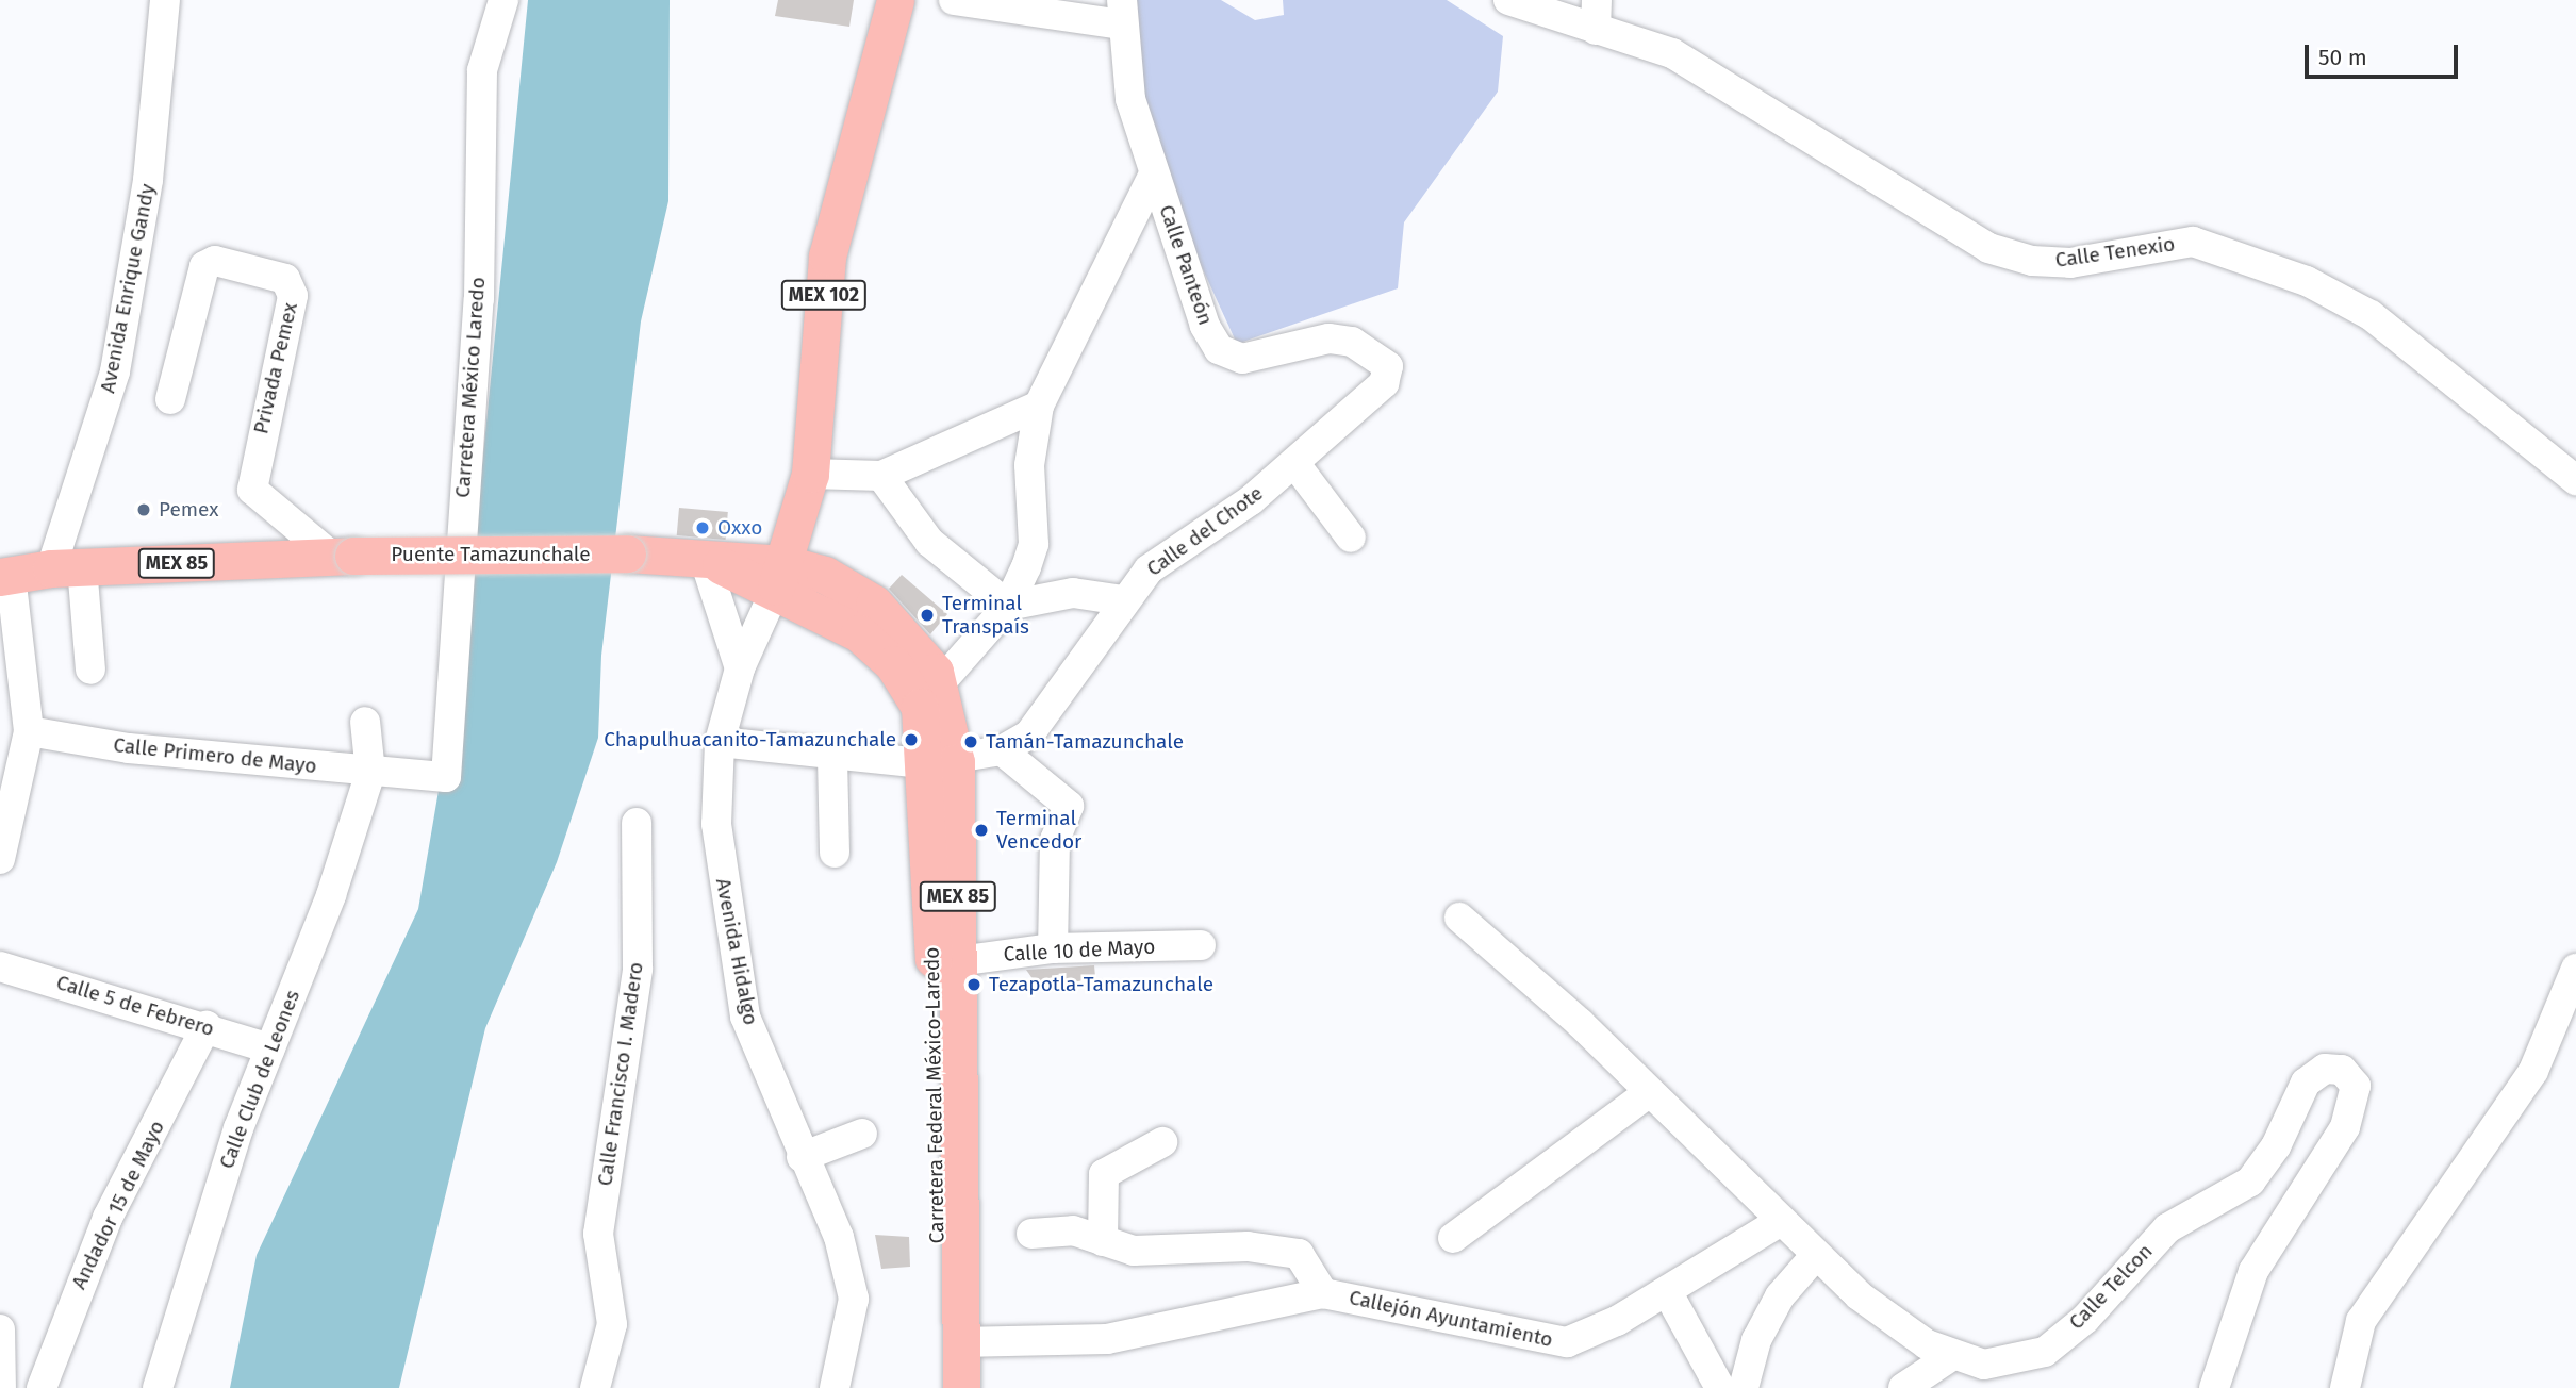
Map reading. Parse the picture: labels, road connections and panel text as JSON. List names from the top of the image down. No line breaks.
{"streets":{"main road":["MEX 102","Puente Tamazunchale","MEX 85","Carretera Federal México-Laredo"],"street":["Calle Tenexio","Calle Panteón","Avenida Enrique Gandy","Privada Pemex","Carretera México Laredo","Calle del Chote","Calle Primero de Mayo","Calle 10 de Mayo","Avenida Hidalgo","Calle 5 de Febrero","Calle Francisco I. Madero","Calle Club de Leones","Andador 15 de Mayo","Calle Telcon","Callejón Ayuntamiento"]},"crossings":[["Calle Panteón","Calle del Chote"],["Avenida Enrique Gandy","MEX 85"],["MEX 102","Avenida Hidalgo"],["MEX 102","Carretera Federal México-Laredo"],["Privada Pemex","Puente Tamazunchale"],["Privada Pemex","MEX 85"],["Carretera México Laredo","Calle Primero de Mayo"],["Calle del Chote","Avenida Hidalgo"],["Calle del Chote","Carretera Federal México-Laredo"],["Puente Tamazunchale","MEX 85"],["Puente Tamazunchale","Carretera Federal México-Laredo"],["Calle Primero de Mayo","Calle Club de Leones"],["Calle 10 de Mayo","Carretera Federal México-Laredo"],["Avenida Hidalgo","Carretera Federal México-Laredo"],["Calle 5 de Febrero","Calle Club de Leones"],["Calle 5 de Febrero","Andador 15 de Mayo"],["Carretera Federal México-Laredo","Callejón Ayuntamiento"],["Calle Telcon","Callejón Ayuntamiento"]],"places":["Pemex","Oxxo","Terminal Transpaís","Chapulhuacanito-Tamazunchale","Tamán-Tamazunchale","Terminal Vencedor","Tezapotla-Tamazunchale"],"scale_bar":"50 m"}
